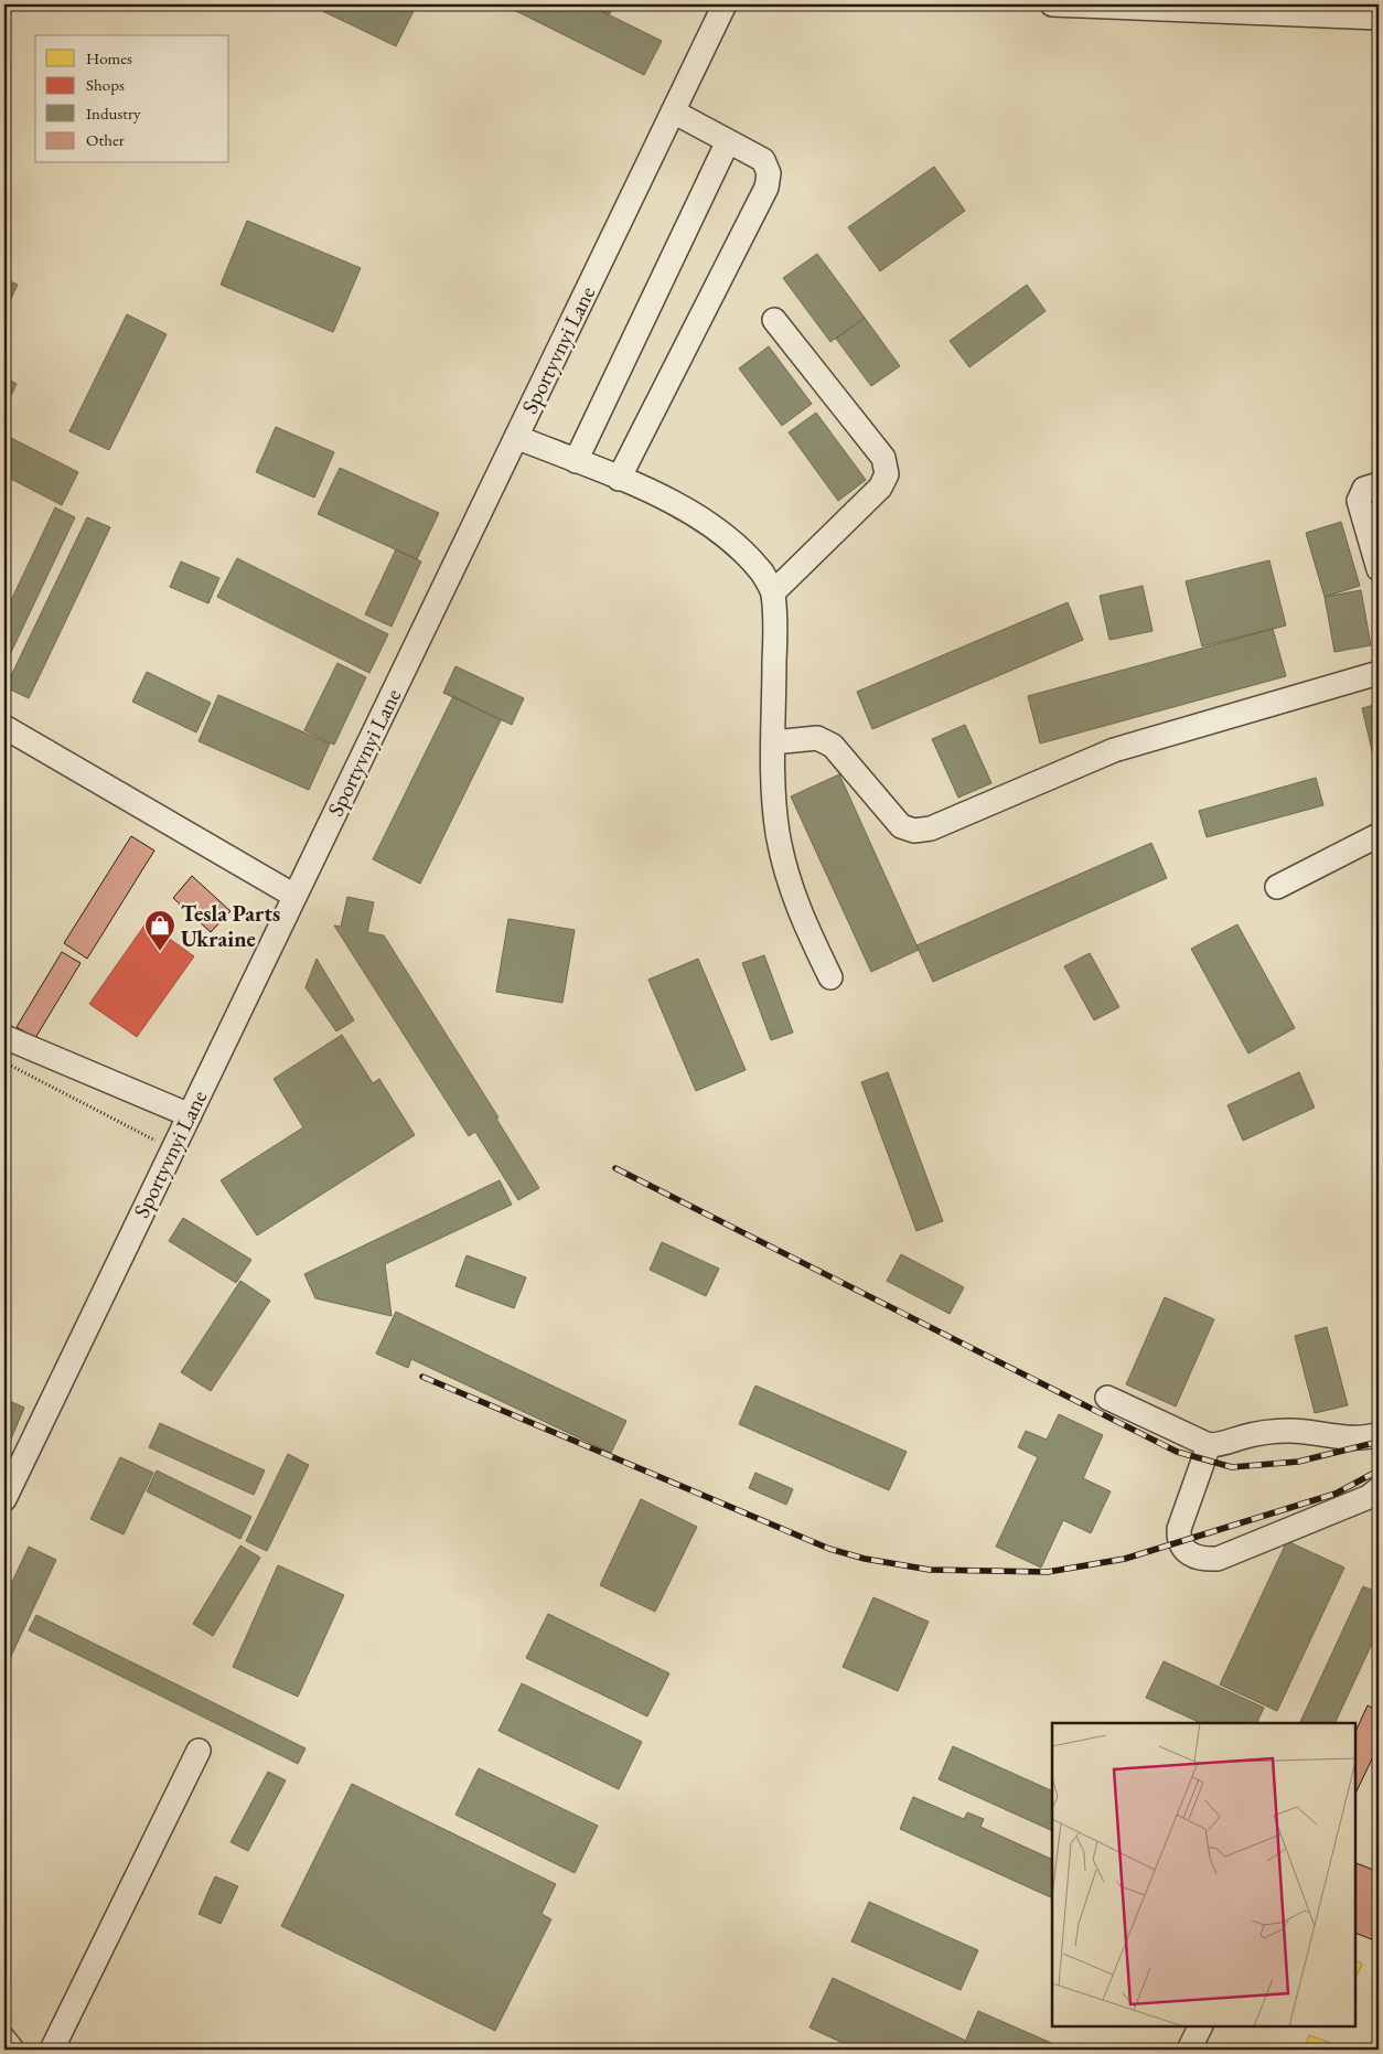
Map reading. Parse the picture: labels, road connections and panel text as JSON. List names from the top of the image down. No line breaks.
{"streets":{"street":["Sportyvnyi Lane"]},"places":{"shop":["Tesla Parts Ukraine"]},"legend":["Homes","Shops","Industry","Other"]}
